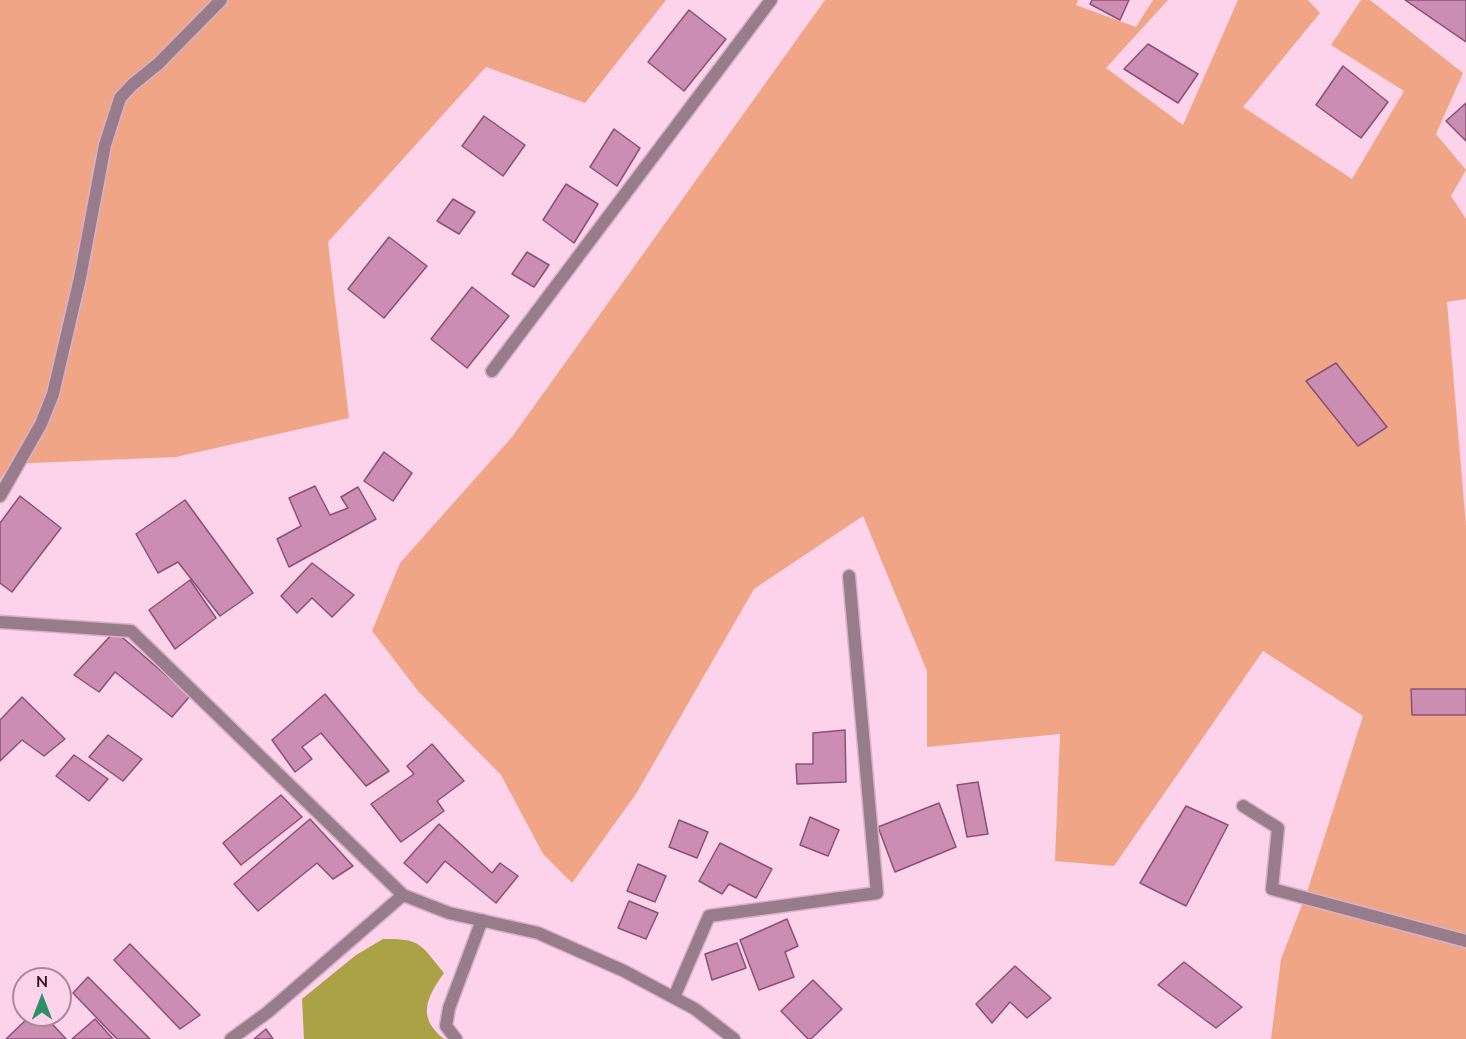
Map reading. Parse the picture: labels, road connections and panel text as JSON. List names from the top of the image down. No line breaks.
{"north":"top"}
